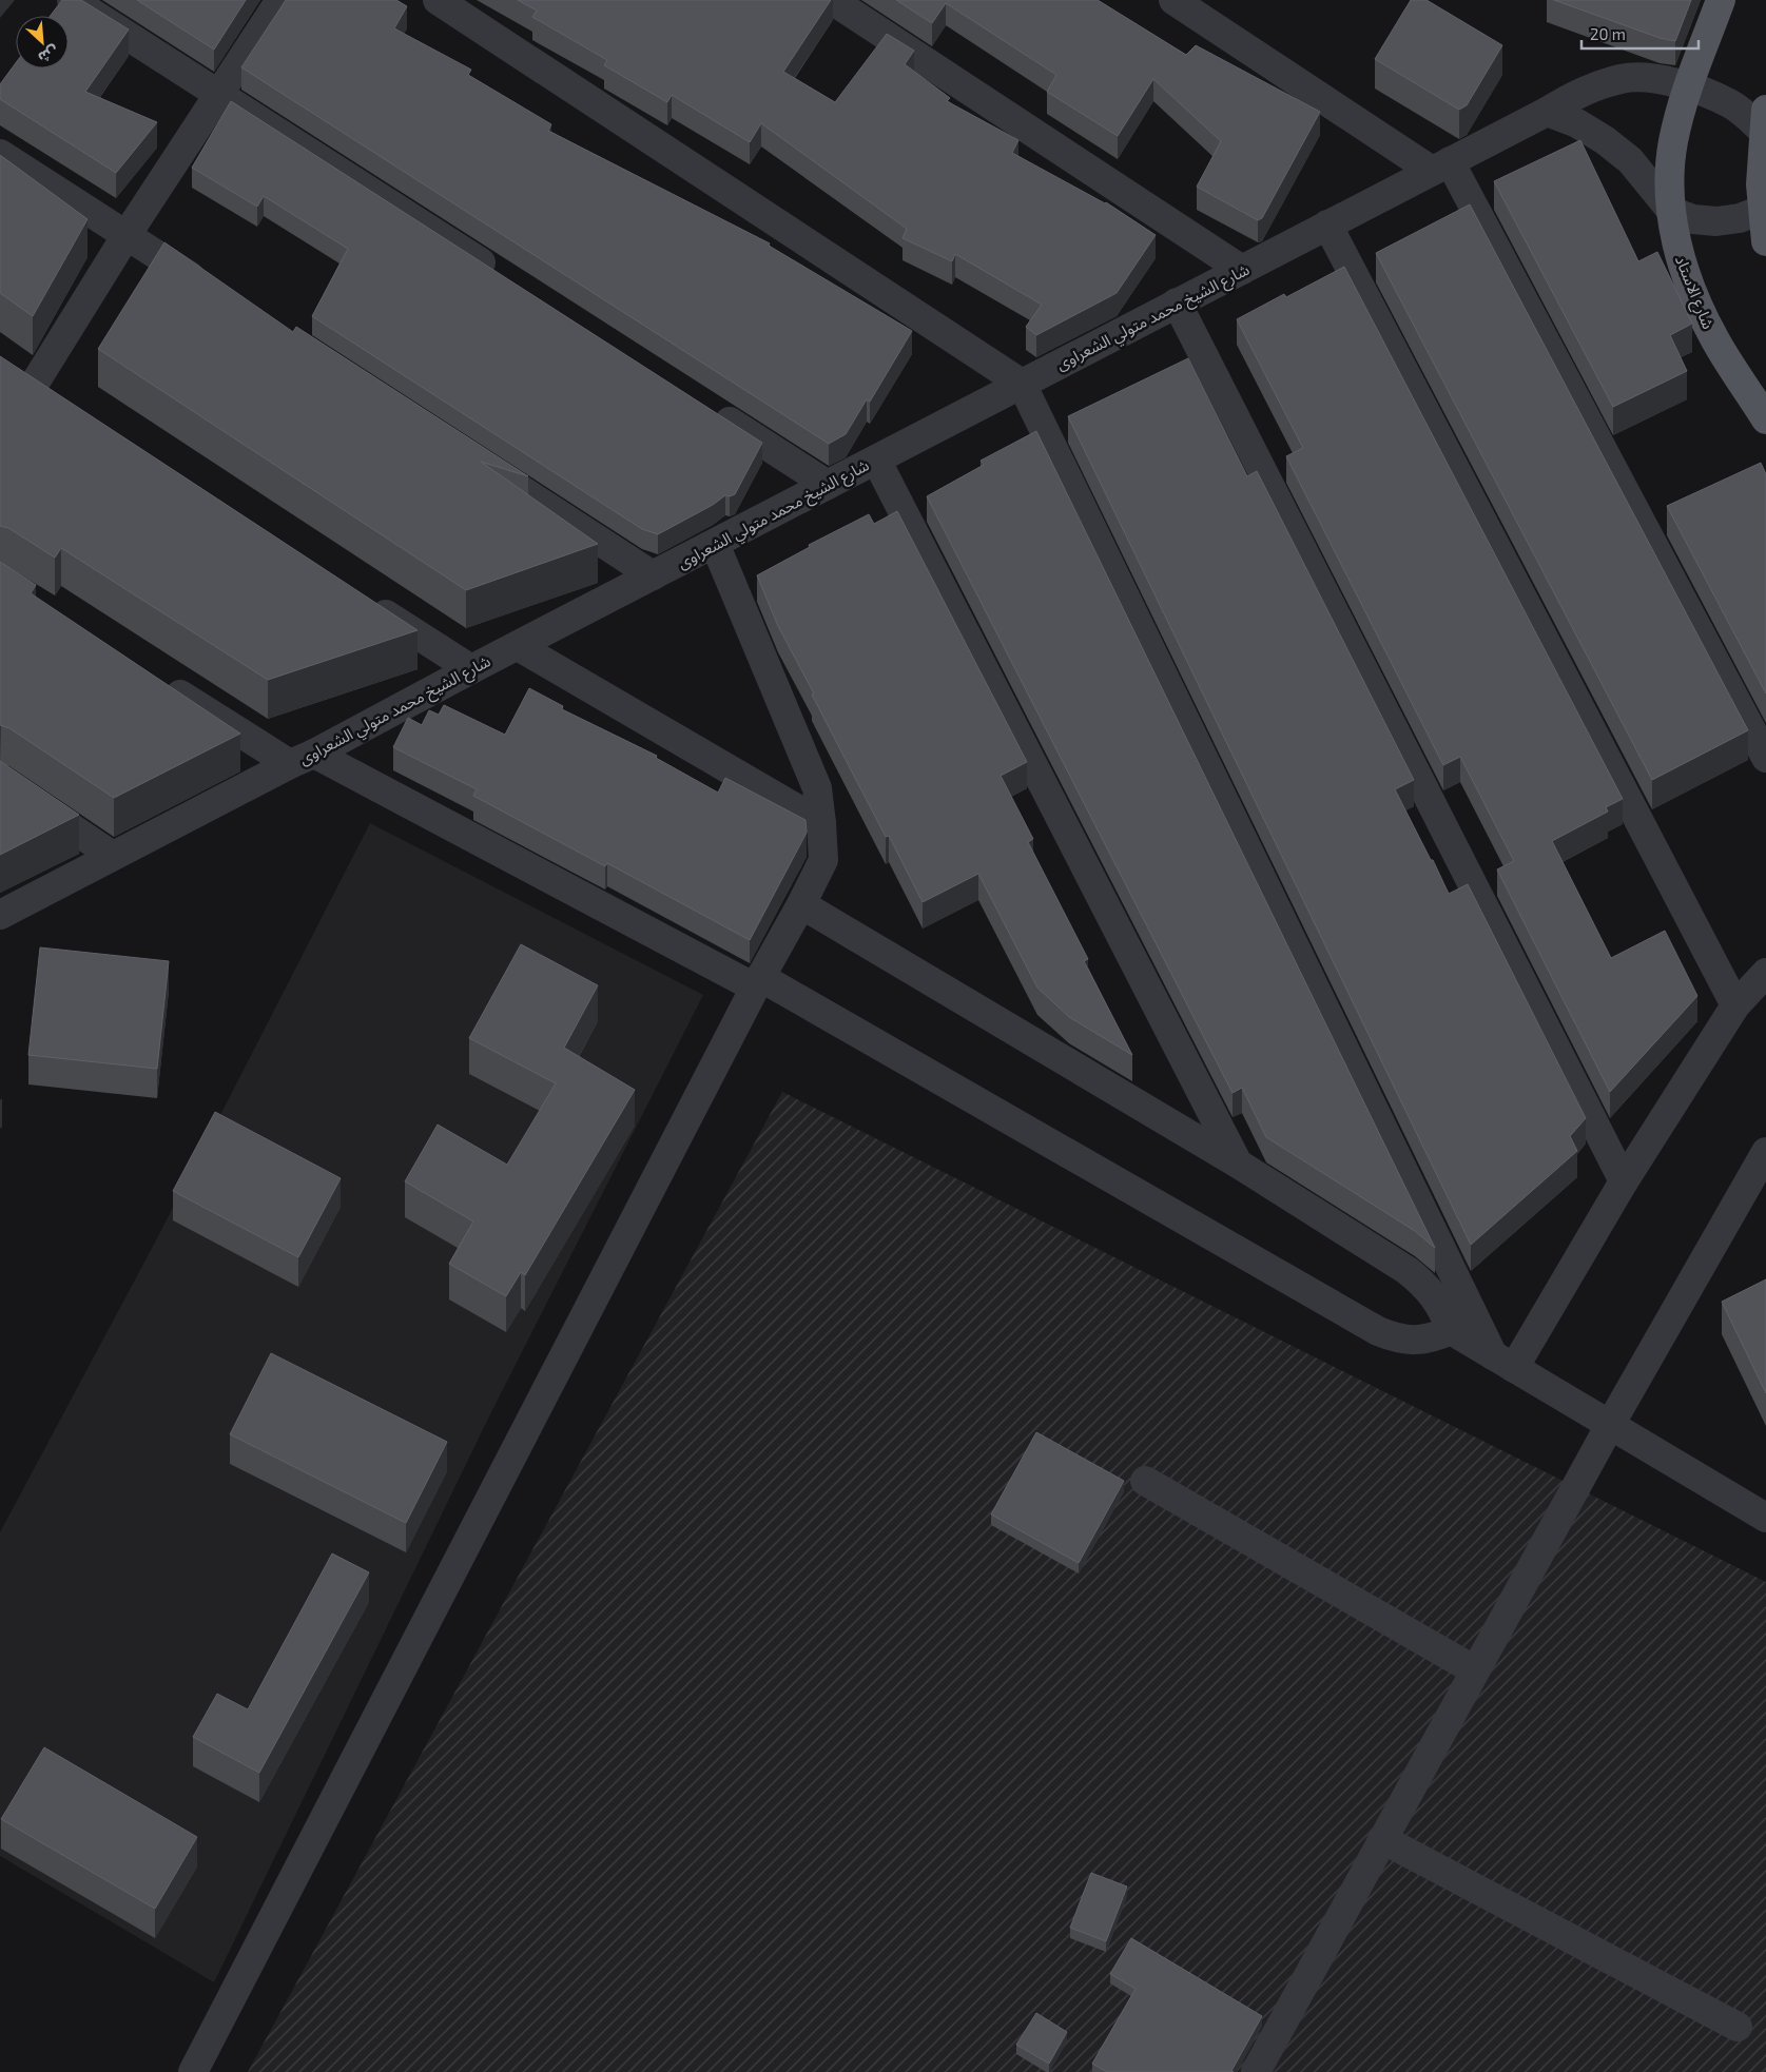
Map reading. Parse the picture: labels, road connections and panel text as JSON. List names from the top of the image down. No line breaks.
{"streets":{"main road":["شارع الاستاد"],"street":["شارع الشيخ محمد متولي الشعراوى"]},"crossings":[["شارع الاستاد","شارع الشيخ محمد متولي الشعراوى"]],"scale_bar":"20 m","north":"bottom right"}
